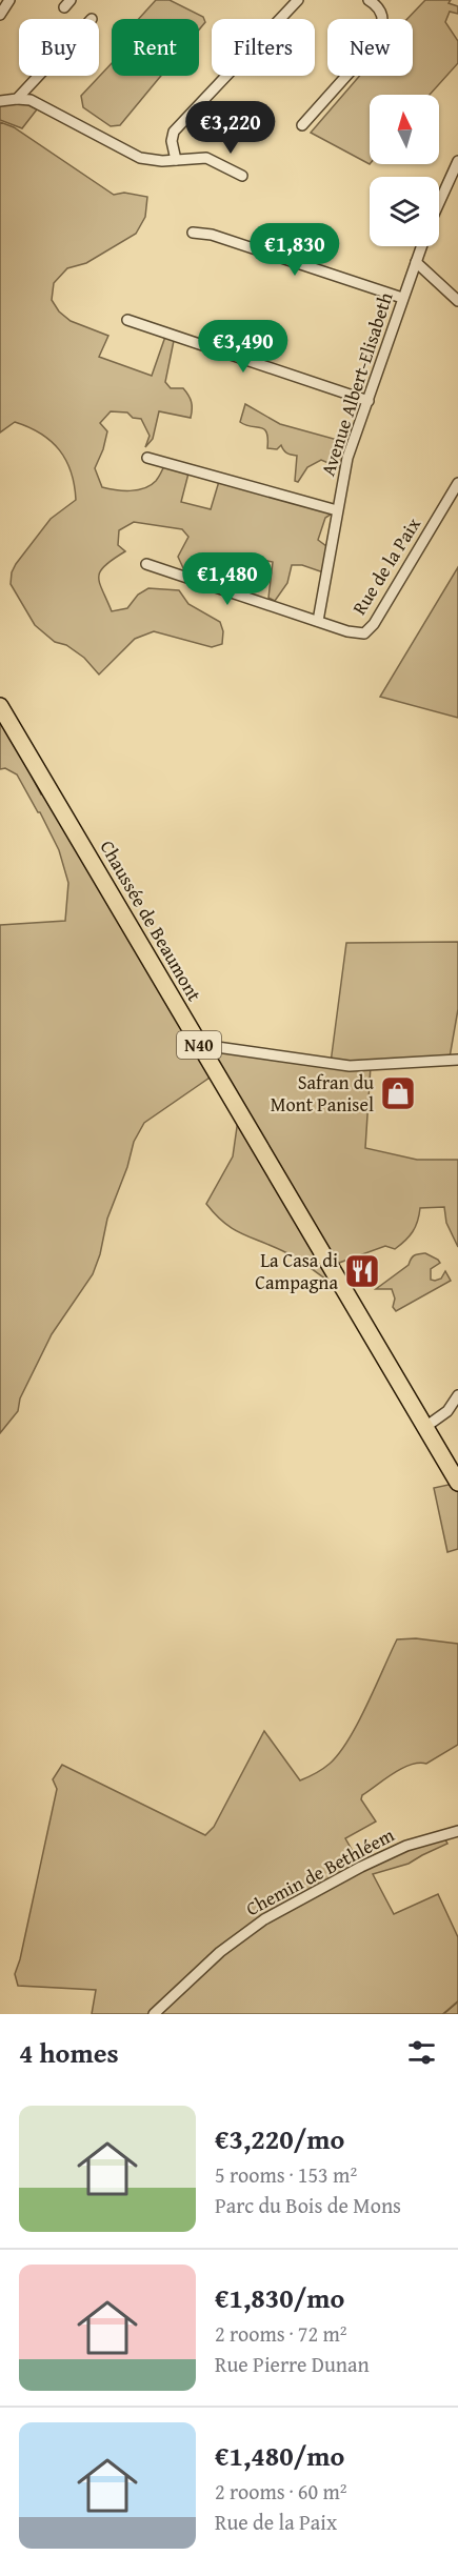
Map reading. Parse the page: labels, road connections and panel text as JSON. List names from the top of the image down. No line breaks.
{"streets":{"main road":["Chaussée de Beaumont","N40"],"street":["Avenue Albert-Elisabeth","Rue de la Paix","Chemin de Bethléem"]},"crossings":[["Avenue Albert-Elisabeth","Rue de la Paix"]],"places":{"shop":["Safran du Mont Panisel"],"restaurant":["La Casa di Campagna"]},"north":"top","page":{"chip":["Buy","Rent","Filters","New"],"price":["€3,220","€1,830","€3,490","€1,480"],"heading":"4 homes","list":[{"name":"€3,220/mo","note":"5 rooms · 153 m² · Parc du Bois de Mons"},{"name":"€1,830/mo","note":"2 rooms · 72 m² · Rue Pierre Dunan"},{"name":"€1,480/mo","note":"2 rooms · 60 m² · Rue de la Paix"}]}}
